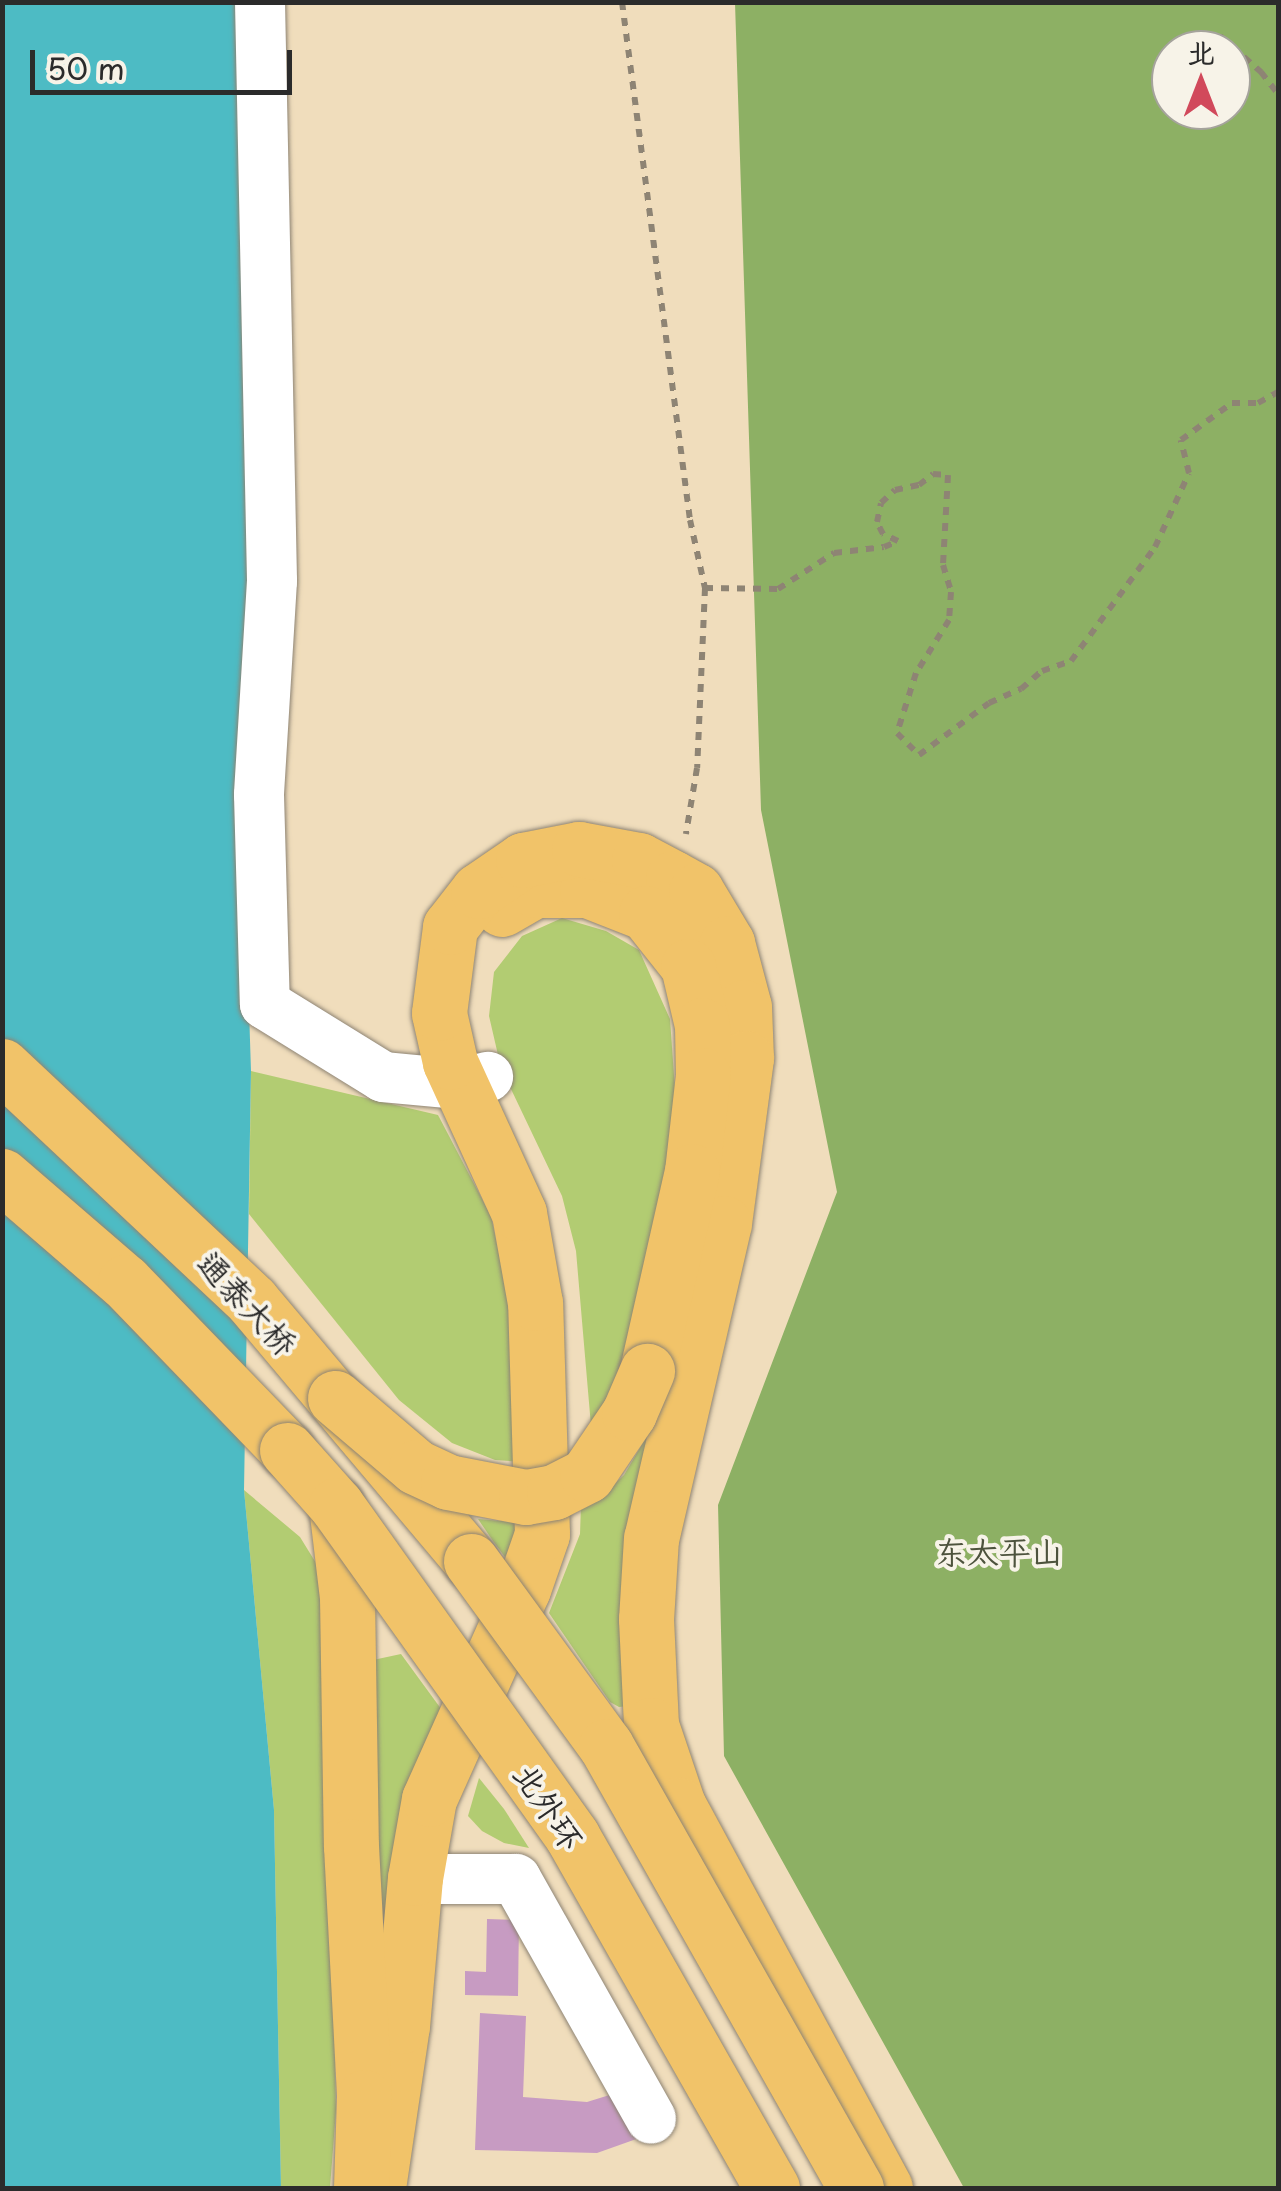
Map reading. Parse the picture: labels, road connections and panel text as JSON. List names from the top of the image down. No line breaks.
{"streets":{"main road":["通泰大桥","北外环"]},"parks":["东太平山"],"scale_bar":"50 m","north":"top"}
